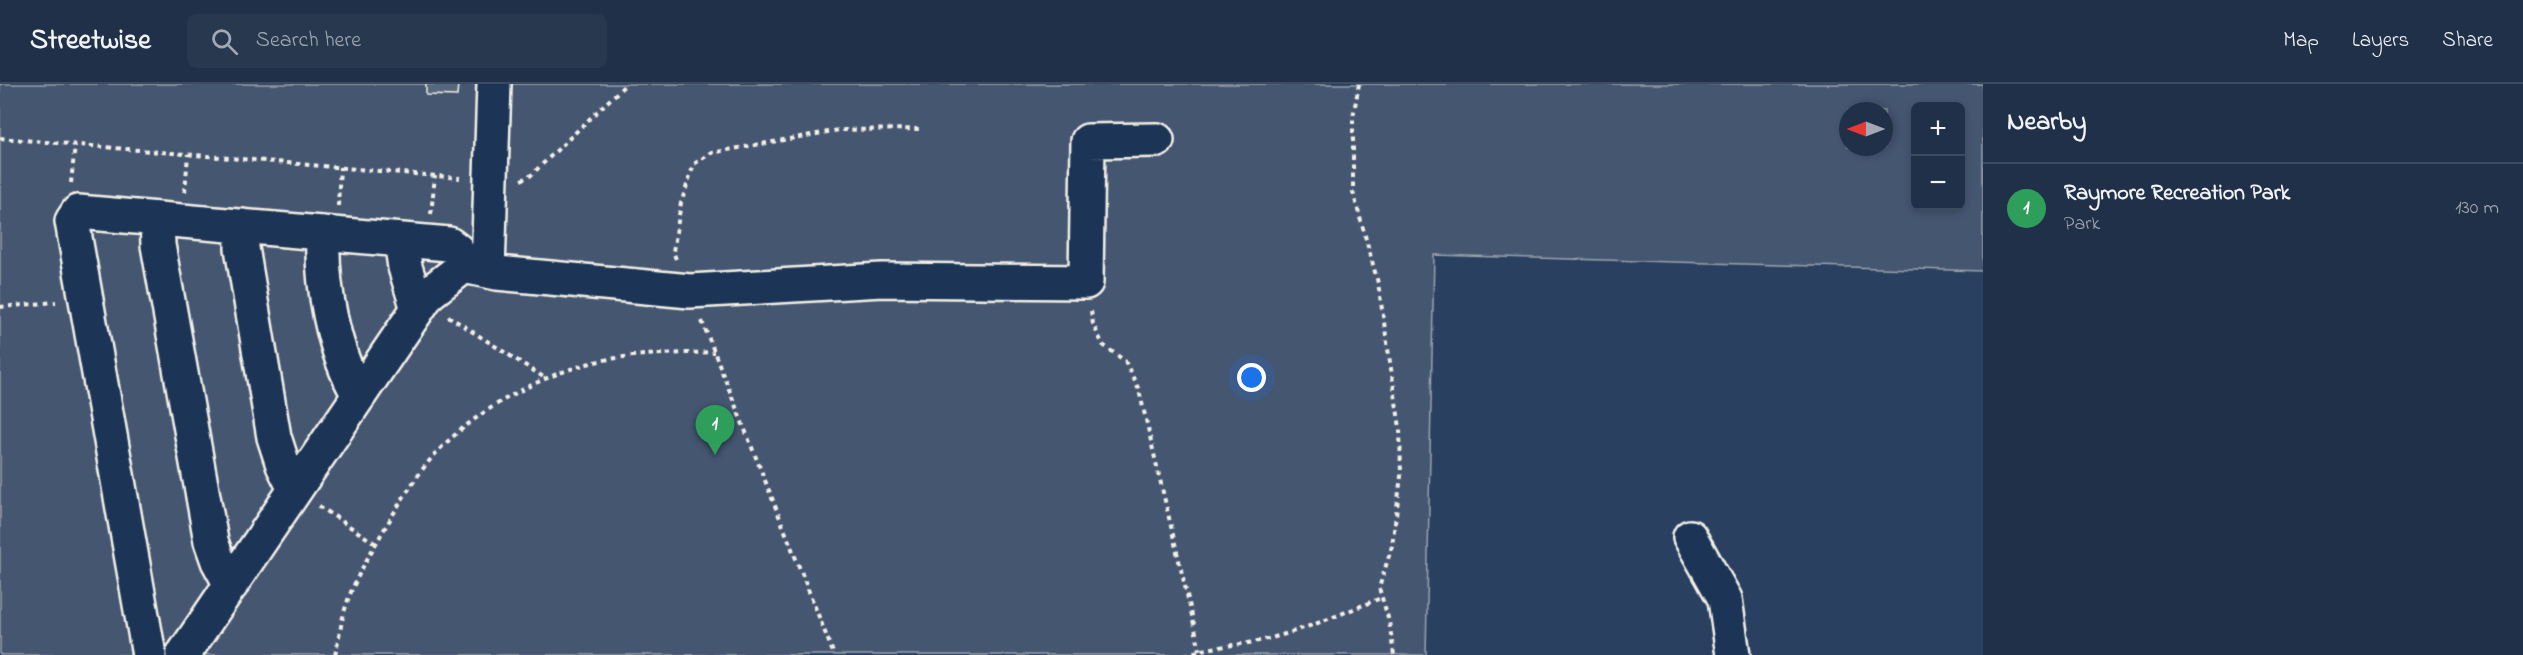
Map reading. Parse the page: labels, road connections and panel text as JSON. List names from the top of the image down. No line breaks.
{"north":"left","page":{"header":"Streetwise","search":"Search here","nav":["Map","Layers","Share"],"heading":"Nearby","map_buttons":["+","−"],"list":[{"mark":"1","name":"Raymore Recreation Park","note":"Park","value":"130 m"}],"pins":"1"}}
